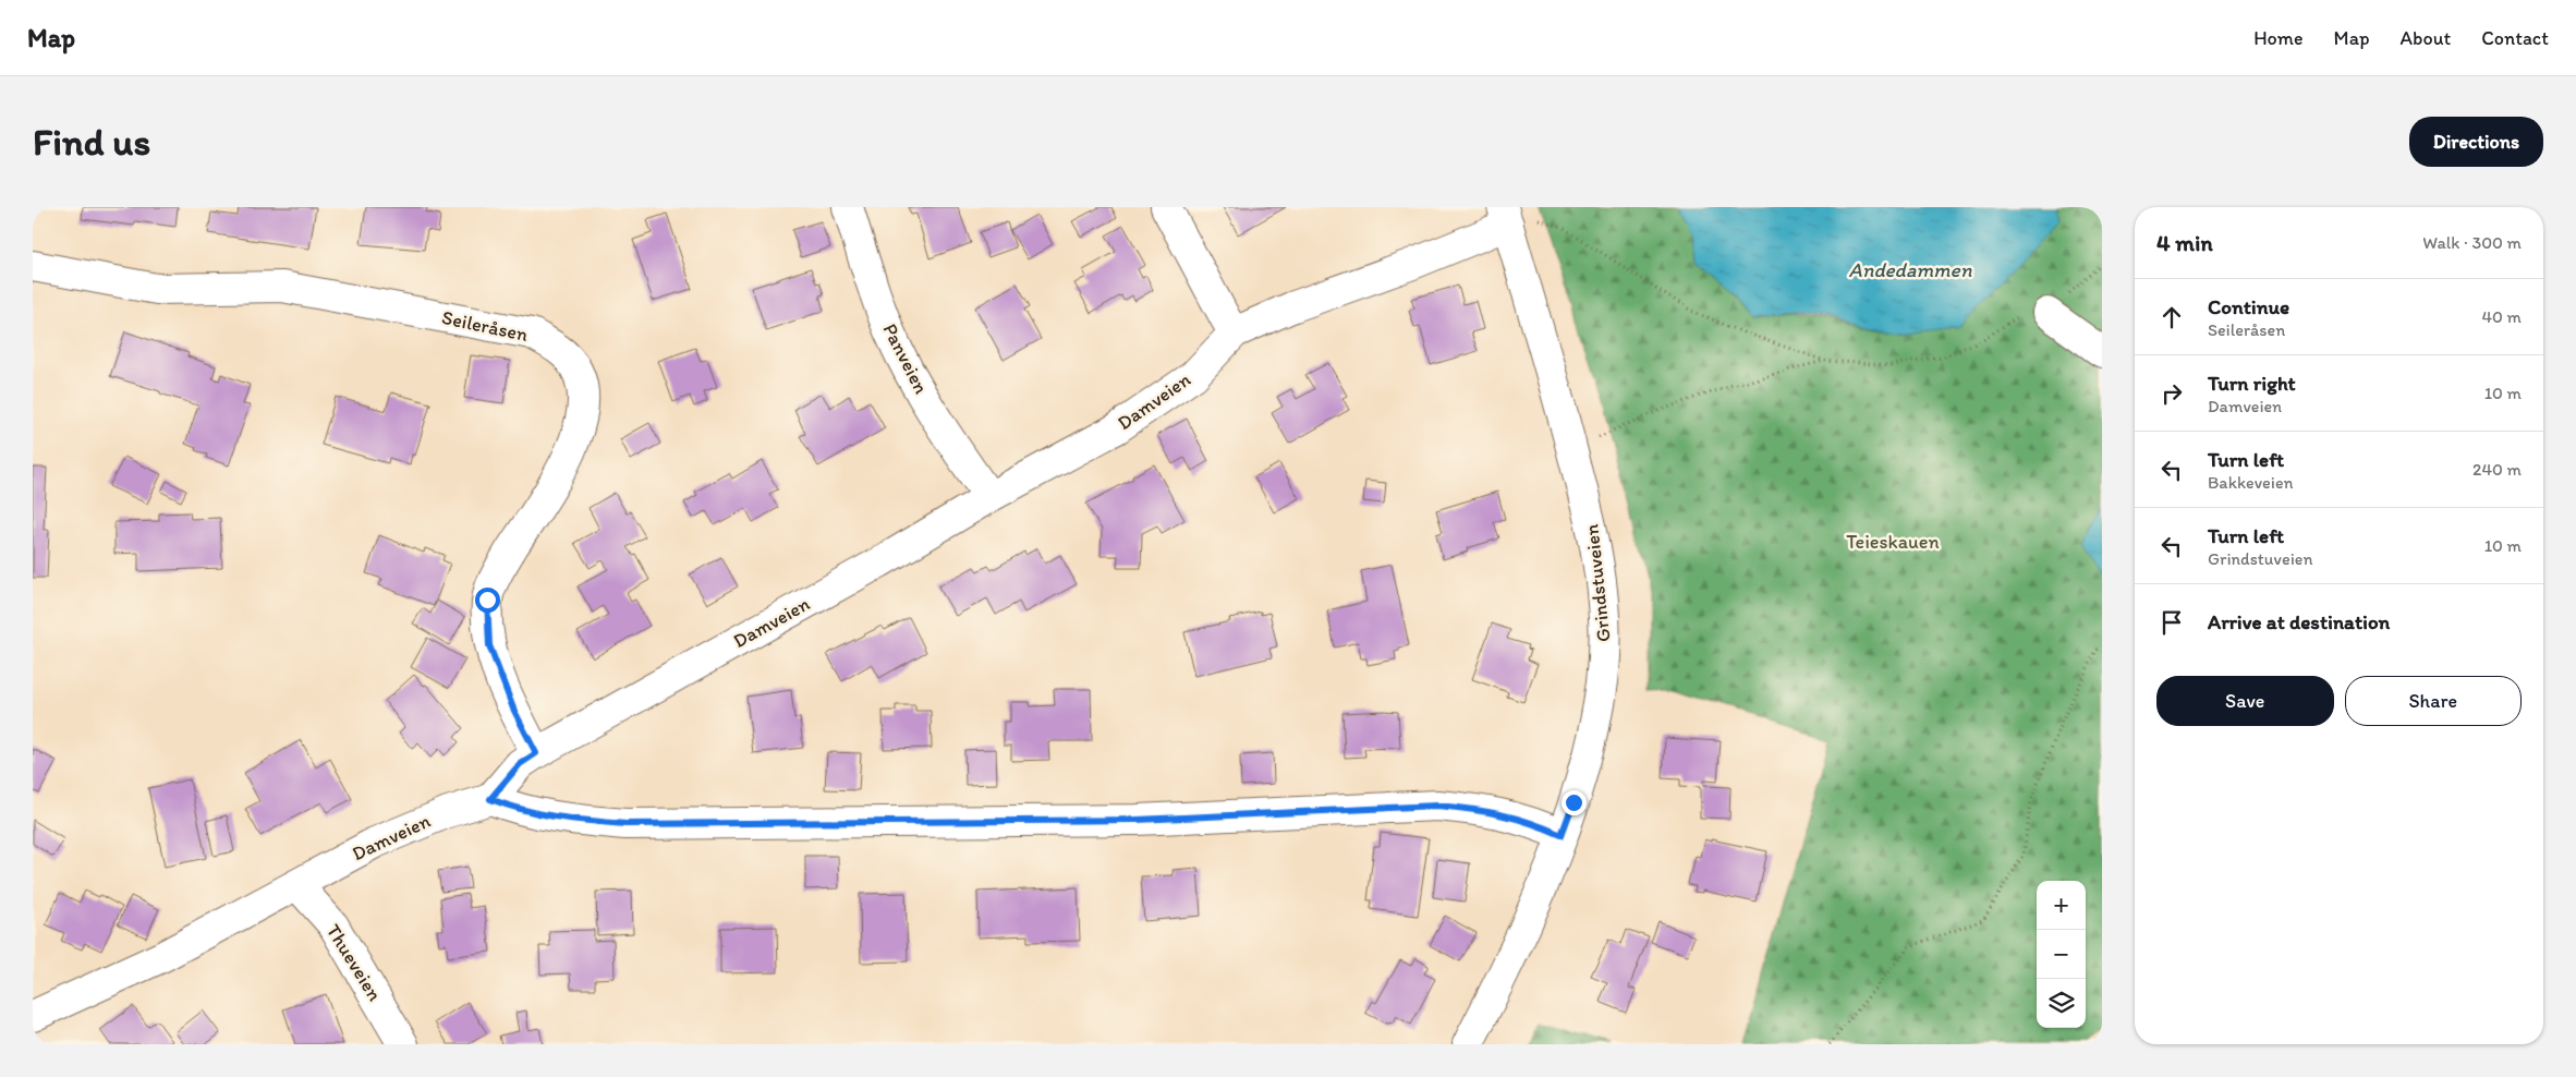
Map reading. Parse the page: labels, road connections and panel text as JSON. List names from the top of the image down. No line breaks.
{"streets":{"street":["Seileråsen","Panveien","Damveien","Grindstuveien","Thueveien"]},"crossings":[["Seileråsen","Damveien"],["Panveien","Damveien"],["Damveien","Grindstuveien"],["Damveien","Thueveien"]],"water":["Andedammen"],"parks":["Teieskauen"],"page":{"header":"Map","nav":["Home","Map","About","Contact"],"buttons":["Directions",["Save","Share"]],"title":"Find us","heading":["4 min","Walk · 300 m"],"list":[["Continue","Seileråsen","40 m"],["Turn right","Damveien","10 m"],["Turn left","Bakkeveien","240 m"],["Turn left","Grindstuveien","10 m"],"Arrive at destination"],"map_buttons":["+","−"]}}
